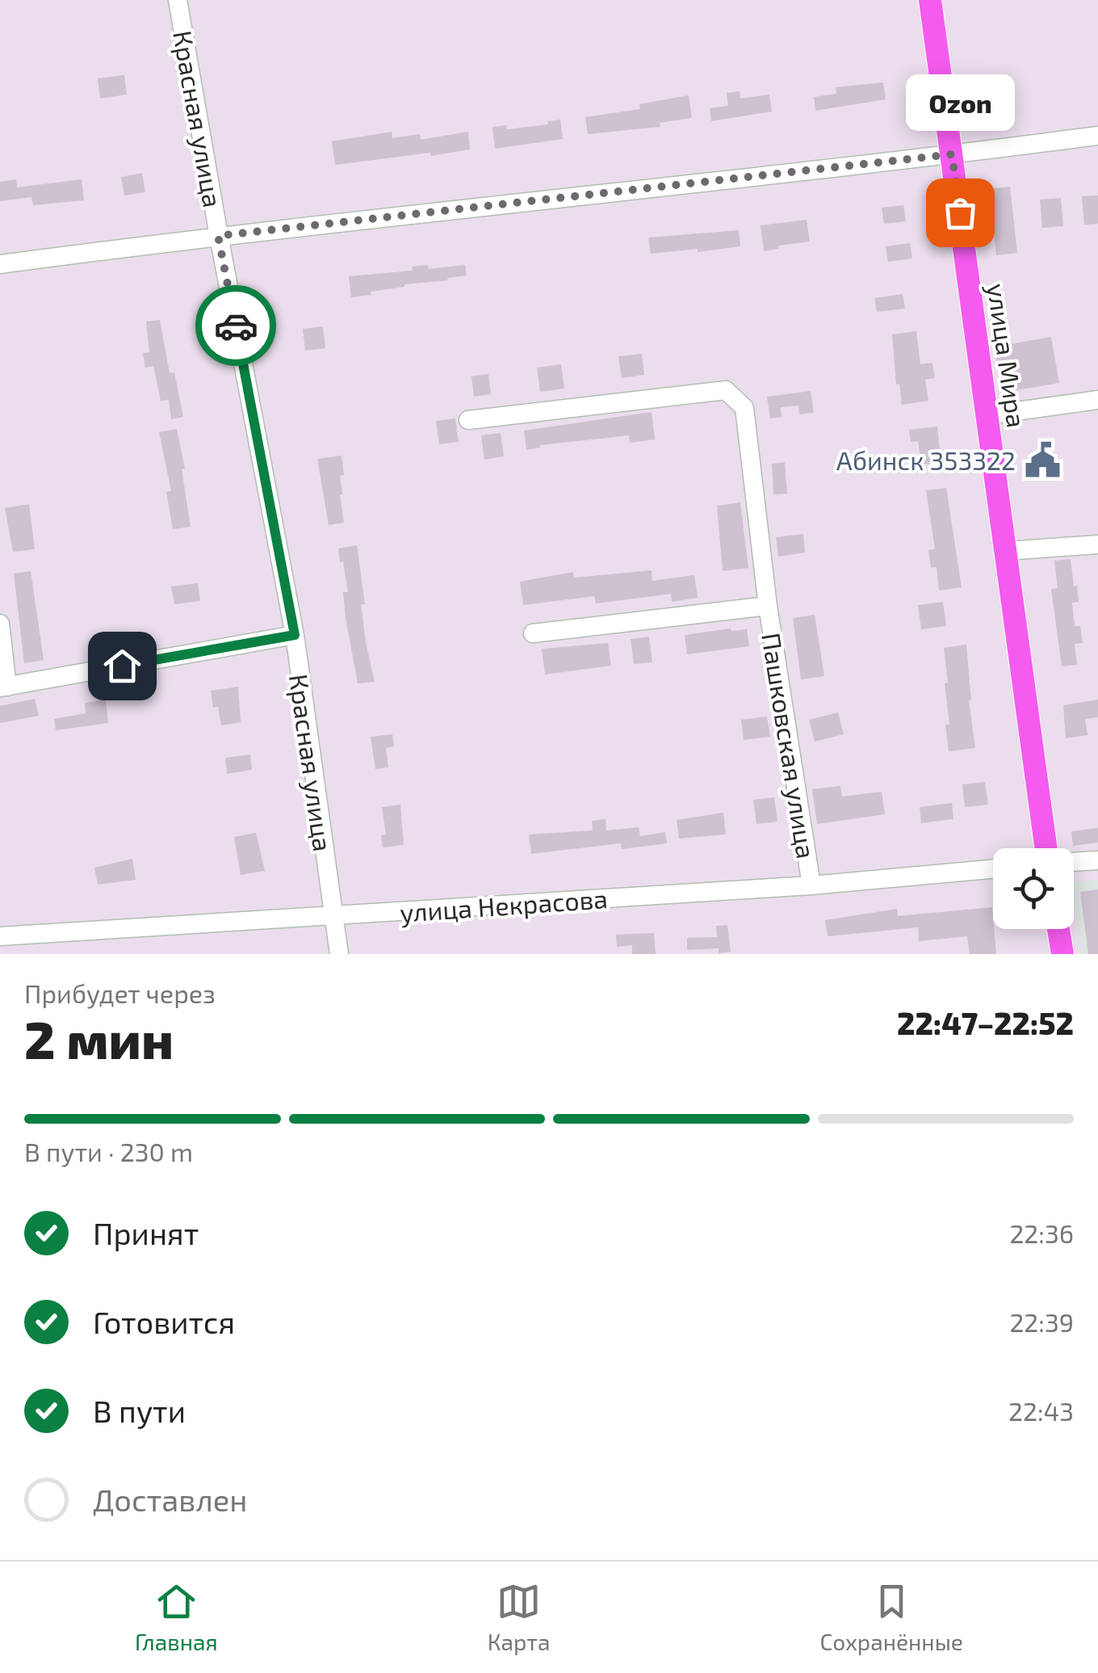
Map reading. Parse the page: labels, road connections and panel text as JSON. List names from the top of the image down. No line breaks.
{"streets":{"main road":["улица Мира"],"street":["Красная улица","Пашковская улица","улица Некрасова"]},"crossings":[["Красная улица","улица Некрасова"],["Пашковская улица","улица Некрасова"]],"places":{"other":["Ozon"],"public building":["Абинск 353322"]},"page":{"bubble":"Ozon","heading":["2 мин","Прибудет через","22:47–22:52"],"bar":"В пути · 230 m","list":[["Принят","22:36"],["Готовится","22:39"],["В пути","22:43"],"Доставлен"],"tabs":["Главная","Карта","Сохранённые"]}}
